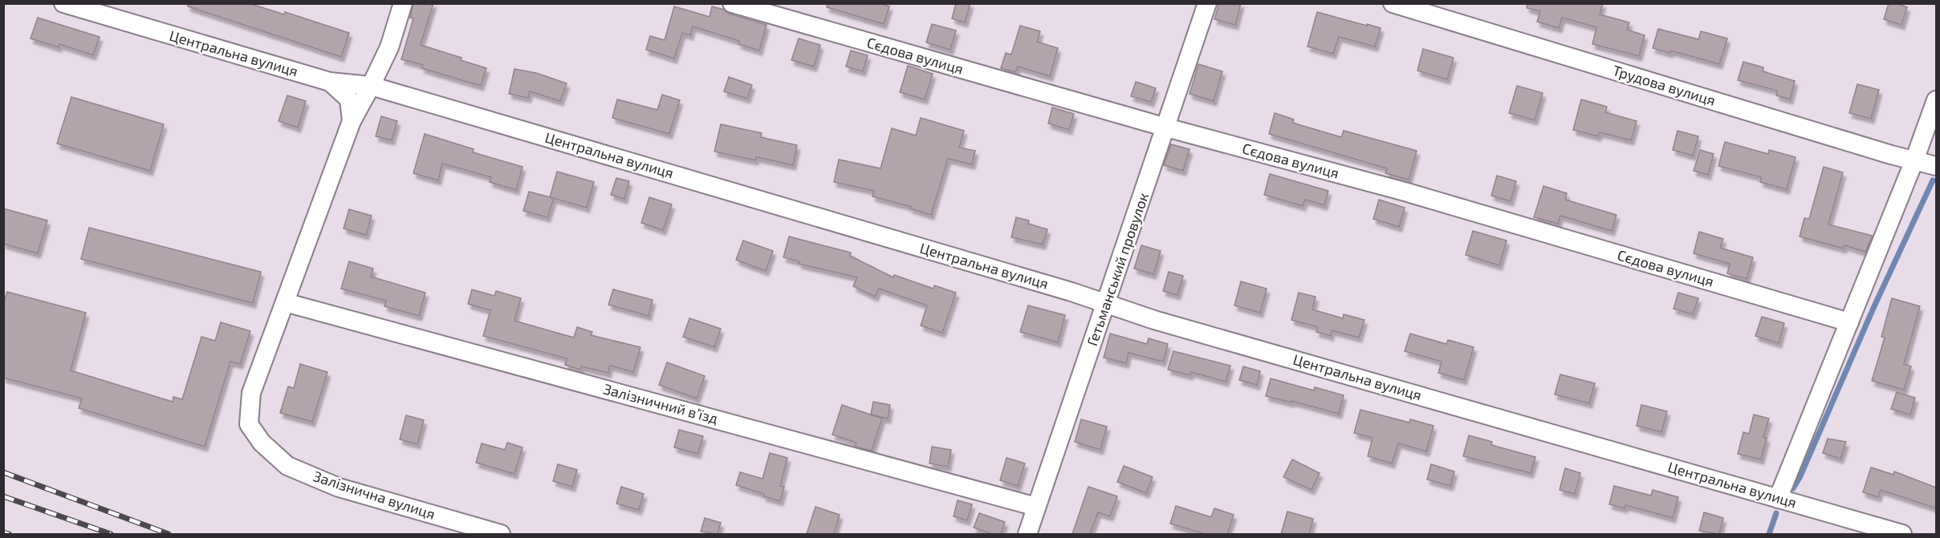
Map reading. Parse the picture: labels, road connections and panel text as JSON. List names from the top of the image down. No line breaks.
{"streets":{"street":["Центральна вулиця","Сєдова вулиця","Трудова вулиця","Гетьманський провулок","Залізничний в’їзд","Залізнична вулиця"]},"crossings":[["Центральна вулиця","Гетьманський провулок"],["Центральна вулиця","Залізнична вулиця"],["Сєдова вулиця","Гетьманський провулок"],["Гетьманський провулок","Залізничний в’їзд"],["Залізничний в’їзд","Залізнична вулиця"]]}
